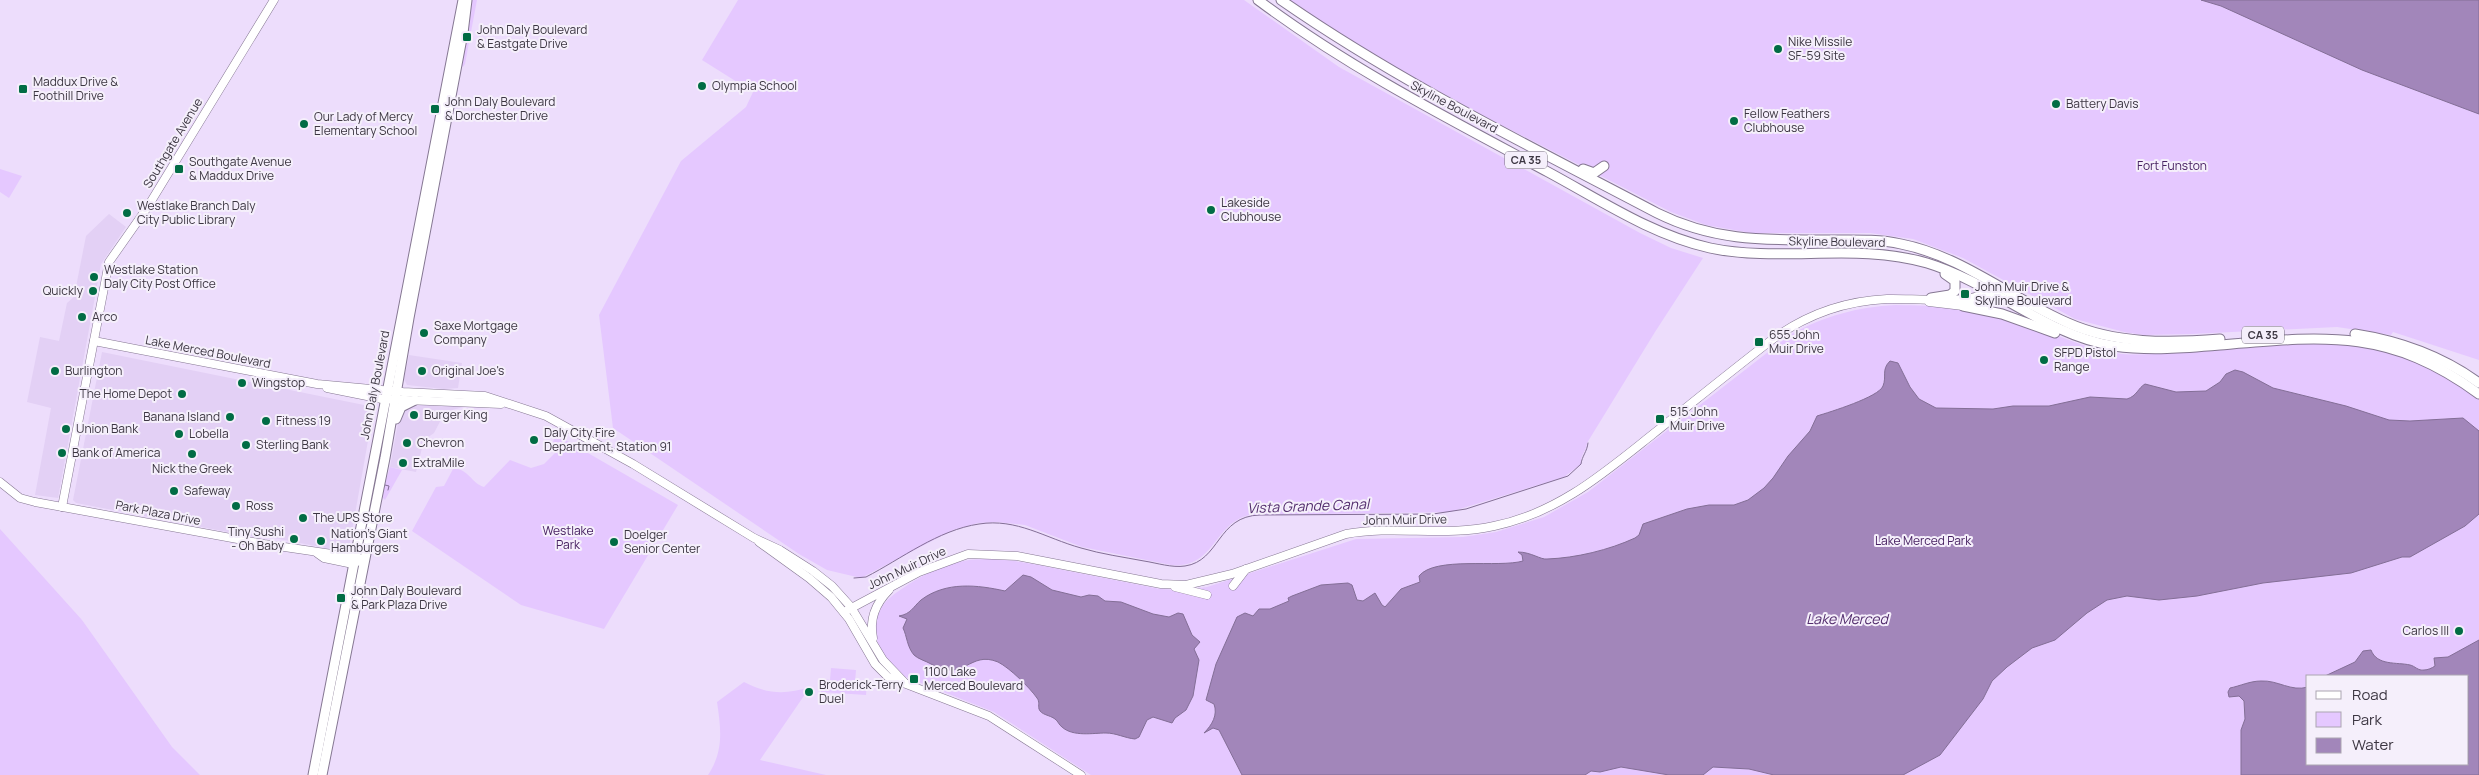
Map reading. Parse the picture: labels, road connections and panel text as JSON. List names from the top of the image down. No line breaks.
{"streets":{"main road":["Skyline Boulevard","CA 35","John Daly Boulevard"],"street":["Southgate Avenue","Lake Merced Boulevard","Park Plaza Drive","John Muir Drive"]},"crossings":[["Skyline Boulevard","John Muir Drive"],["Southgate Avenue","Lake Merced Boulevard"],["Southgate Avenue","Park Plaza Drive"],["Lake Merced Boulevard","John Daly Boulevard"],["Lake Merced Boulevard","John Muir Drive"],["John Daly Boulevard","Park Plaza Drive"]],"water":["Vista Grande Canal","Lake Merced"],"parks":["Fort Funston","Westlake Park","Lake Merced Park"],"places":{"transit":["John Daly Boulevard & Eastgate Drive","Maddux Drive & Foothill Drive","John Daly Boulevard & Dorchester Drive","Southgate Avenue & Maddux Drive","John Muir Drive & Skyline Boulevard","655 John Muir Drive","515 John Muir Drive","John Daly Boulevard & Park Plaza Drive","1100 Lake Merced Boulevard"],"other":["Nike Missile SF-59 Site","Olympia School","Battery Davis","Fellow Feathers Clubhouse","Our Lady of Mercy Elementary School","Lakeside Clubhouse","Westlake Branch Daly City Public Library","Westlake Station Daly City Post Office","Quickly","Arco","Saxe Mortgage Company","SFPD Pistol Range","Burlington","Original Joe's","Wingstop","The Home Depot","Burger King","Banana Island","Fitness 19","Union Bank","Lobella","Daly City Fire Department, Station 91","Chevron","Sterling Bank","Bank of America","Nick the Greek","ExtraMile","Safeway","Ross","The UPS Store","Tiny Sushi - Oh Baby","Nation's Giant Hamburgers","Doelger Senior Center","Carlos III","Broderick-Terry Duel"]},"legend":["Road","Park","Water"]}
